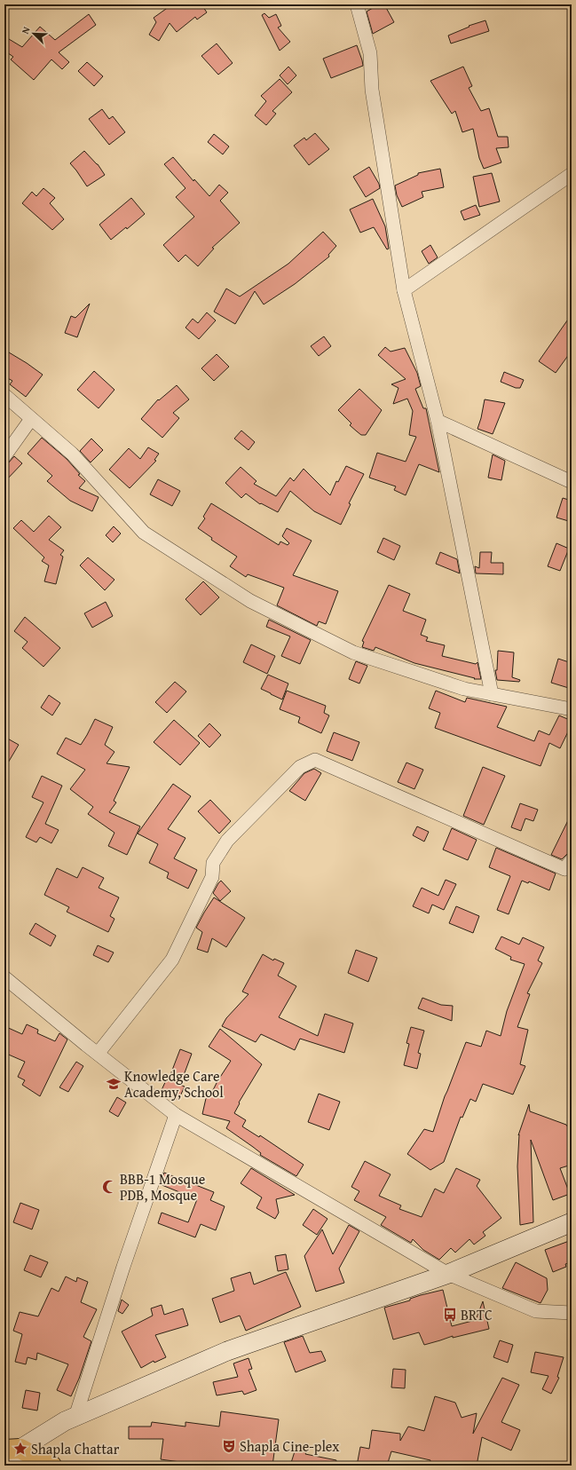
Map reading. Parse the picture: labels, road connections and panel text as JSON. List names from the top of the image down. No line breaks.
{"places":{"school or university":["Knowledge Care Academy, School"],"mosque":["BBB-1 Mosque PDB, Mosque"],"bus stop":["BRTC"],"theatre":["Shapla Cine-plex"],"place":["Shapla Chattar"]},"north":"top left"}
